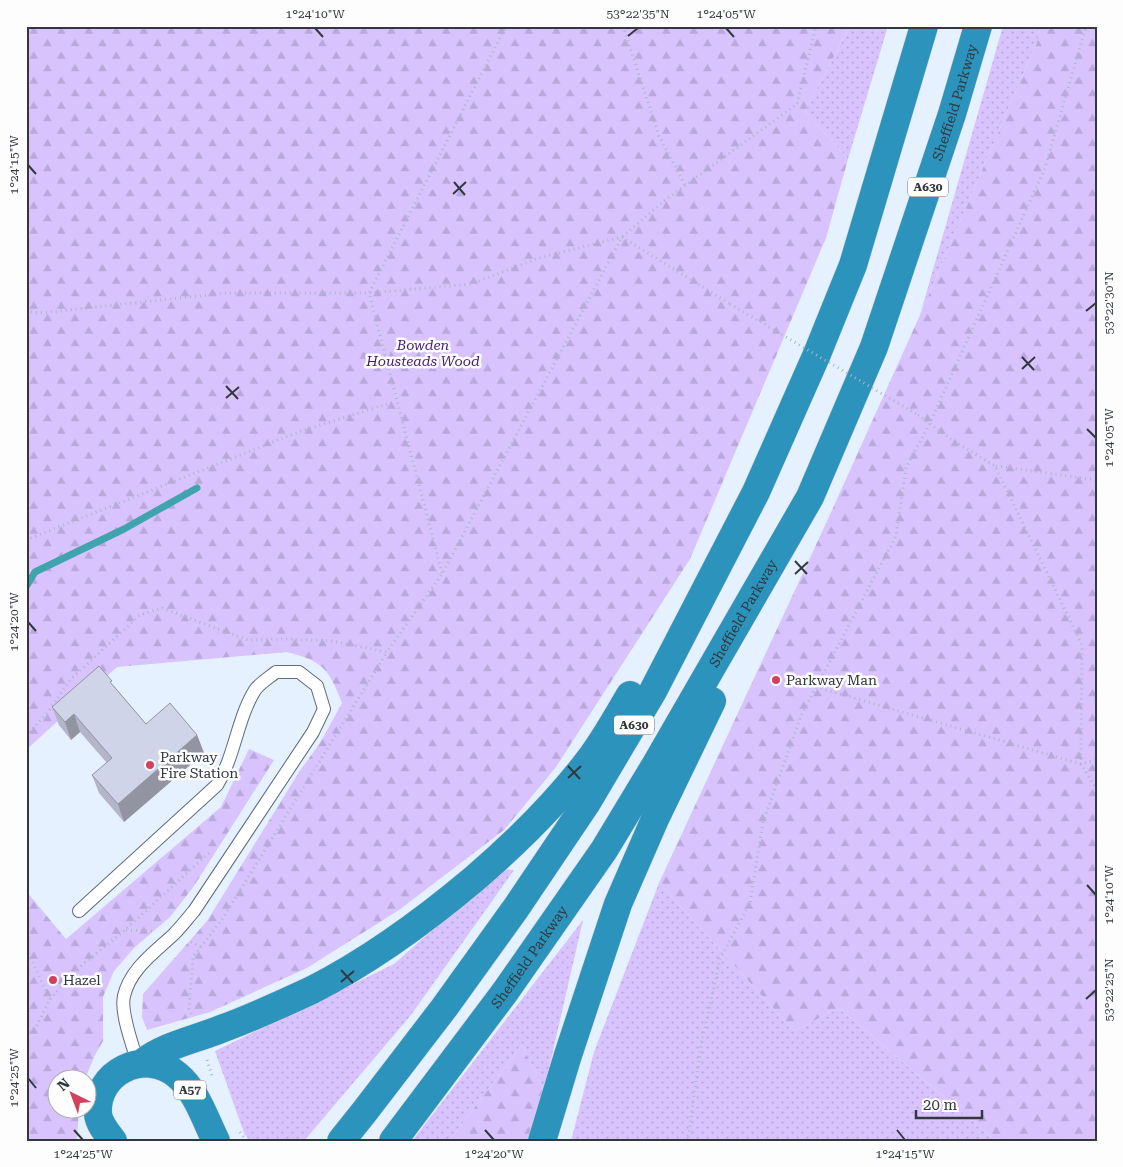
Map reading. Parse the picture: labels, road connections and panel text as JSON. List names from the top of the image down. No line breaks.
{"streets":{"highway":["Sheffield Parkway","A630","A57"]},"parks":["Bowden Housteads Wood"],"places":["Parkway Man","Parkway Fire Station","Hazel"],"scale_bar":"20 m","north":"top left","coordinates":["1°24'10\"W","53°22'35\"N","1°24'05\"W","1°24'15\"W","53°22'30\"N","1°24'20\"W","53°22'25\"N","1°24'25\"W"]}
